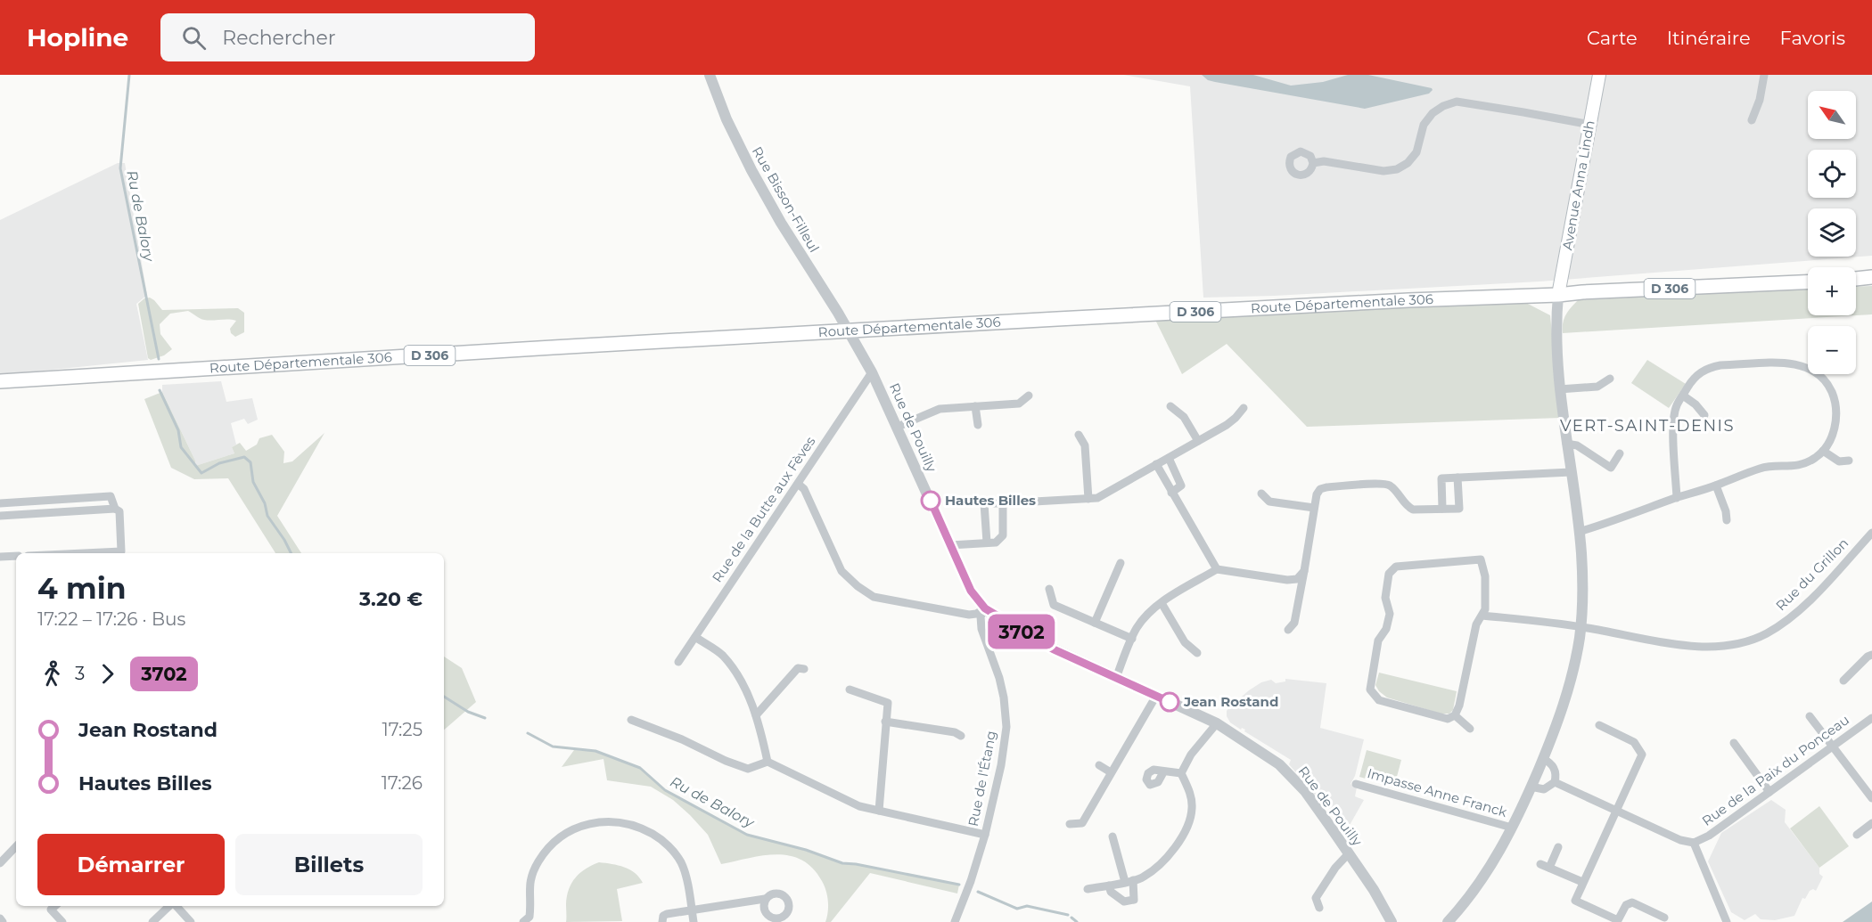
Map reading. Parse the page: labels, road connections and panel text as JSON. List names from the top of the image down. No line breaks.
{"streets":{"main road":["Avenue Anna Lindh","D 306","Route Départementale 306"],"street":["Rue Bisson-Filleul","Rue de Pouilly","Rue de la Butte aux Fèves","Rue du Grillon","Rue de la Paix du Ponceau","Rue de l'Étang","Impasse Anne Franck"]},"crossings":[["Avenue Anna Lindh","Route Départementale 306"],["Rue Bisson-Filleul","Route Départementale 306"],["Rue Bisson-Filleul","Rue de Pouilly"],["Route Départementale 306","Rue de Pouilly"],["Rue de Pouilly","Rue de la Butte aux Fèves"],["Rue de Pouilly","Rue de l'Étang"]],"districts":["VERT-SAINT-DENIS"],"water":["Ru de Balory"],"places":["Hautes Billes","Jean Rostand"],"lines":["bus line 3702"],"north":"top left","page":{"header":"Hopline","search":"Rechercher","nav":["Carte","Itinéraire","Favoris"],"on_map":"3702","map_buttons":["+","−"],"heading":["4 min","17:22 – 17:26 · Bus","3.20 €"],"legs":["3","3702"],"list":[{"name":"Jean Rostand","value":"17:25"},{"name":"Hautes Billes","value":"17:26"}],"buttons":["Démarrer","Billets"]}}
